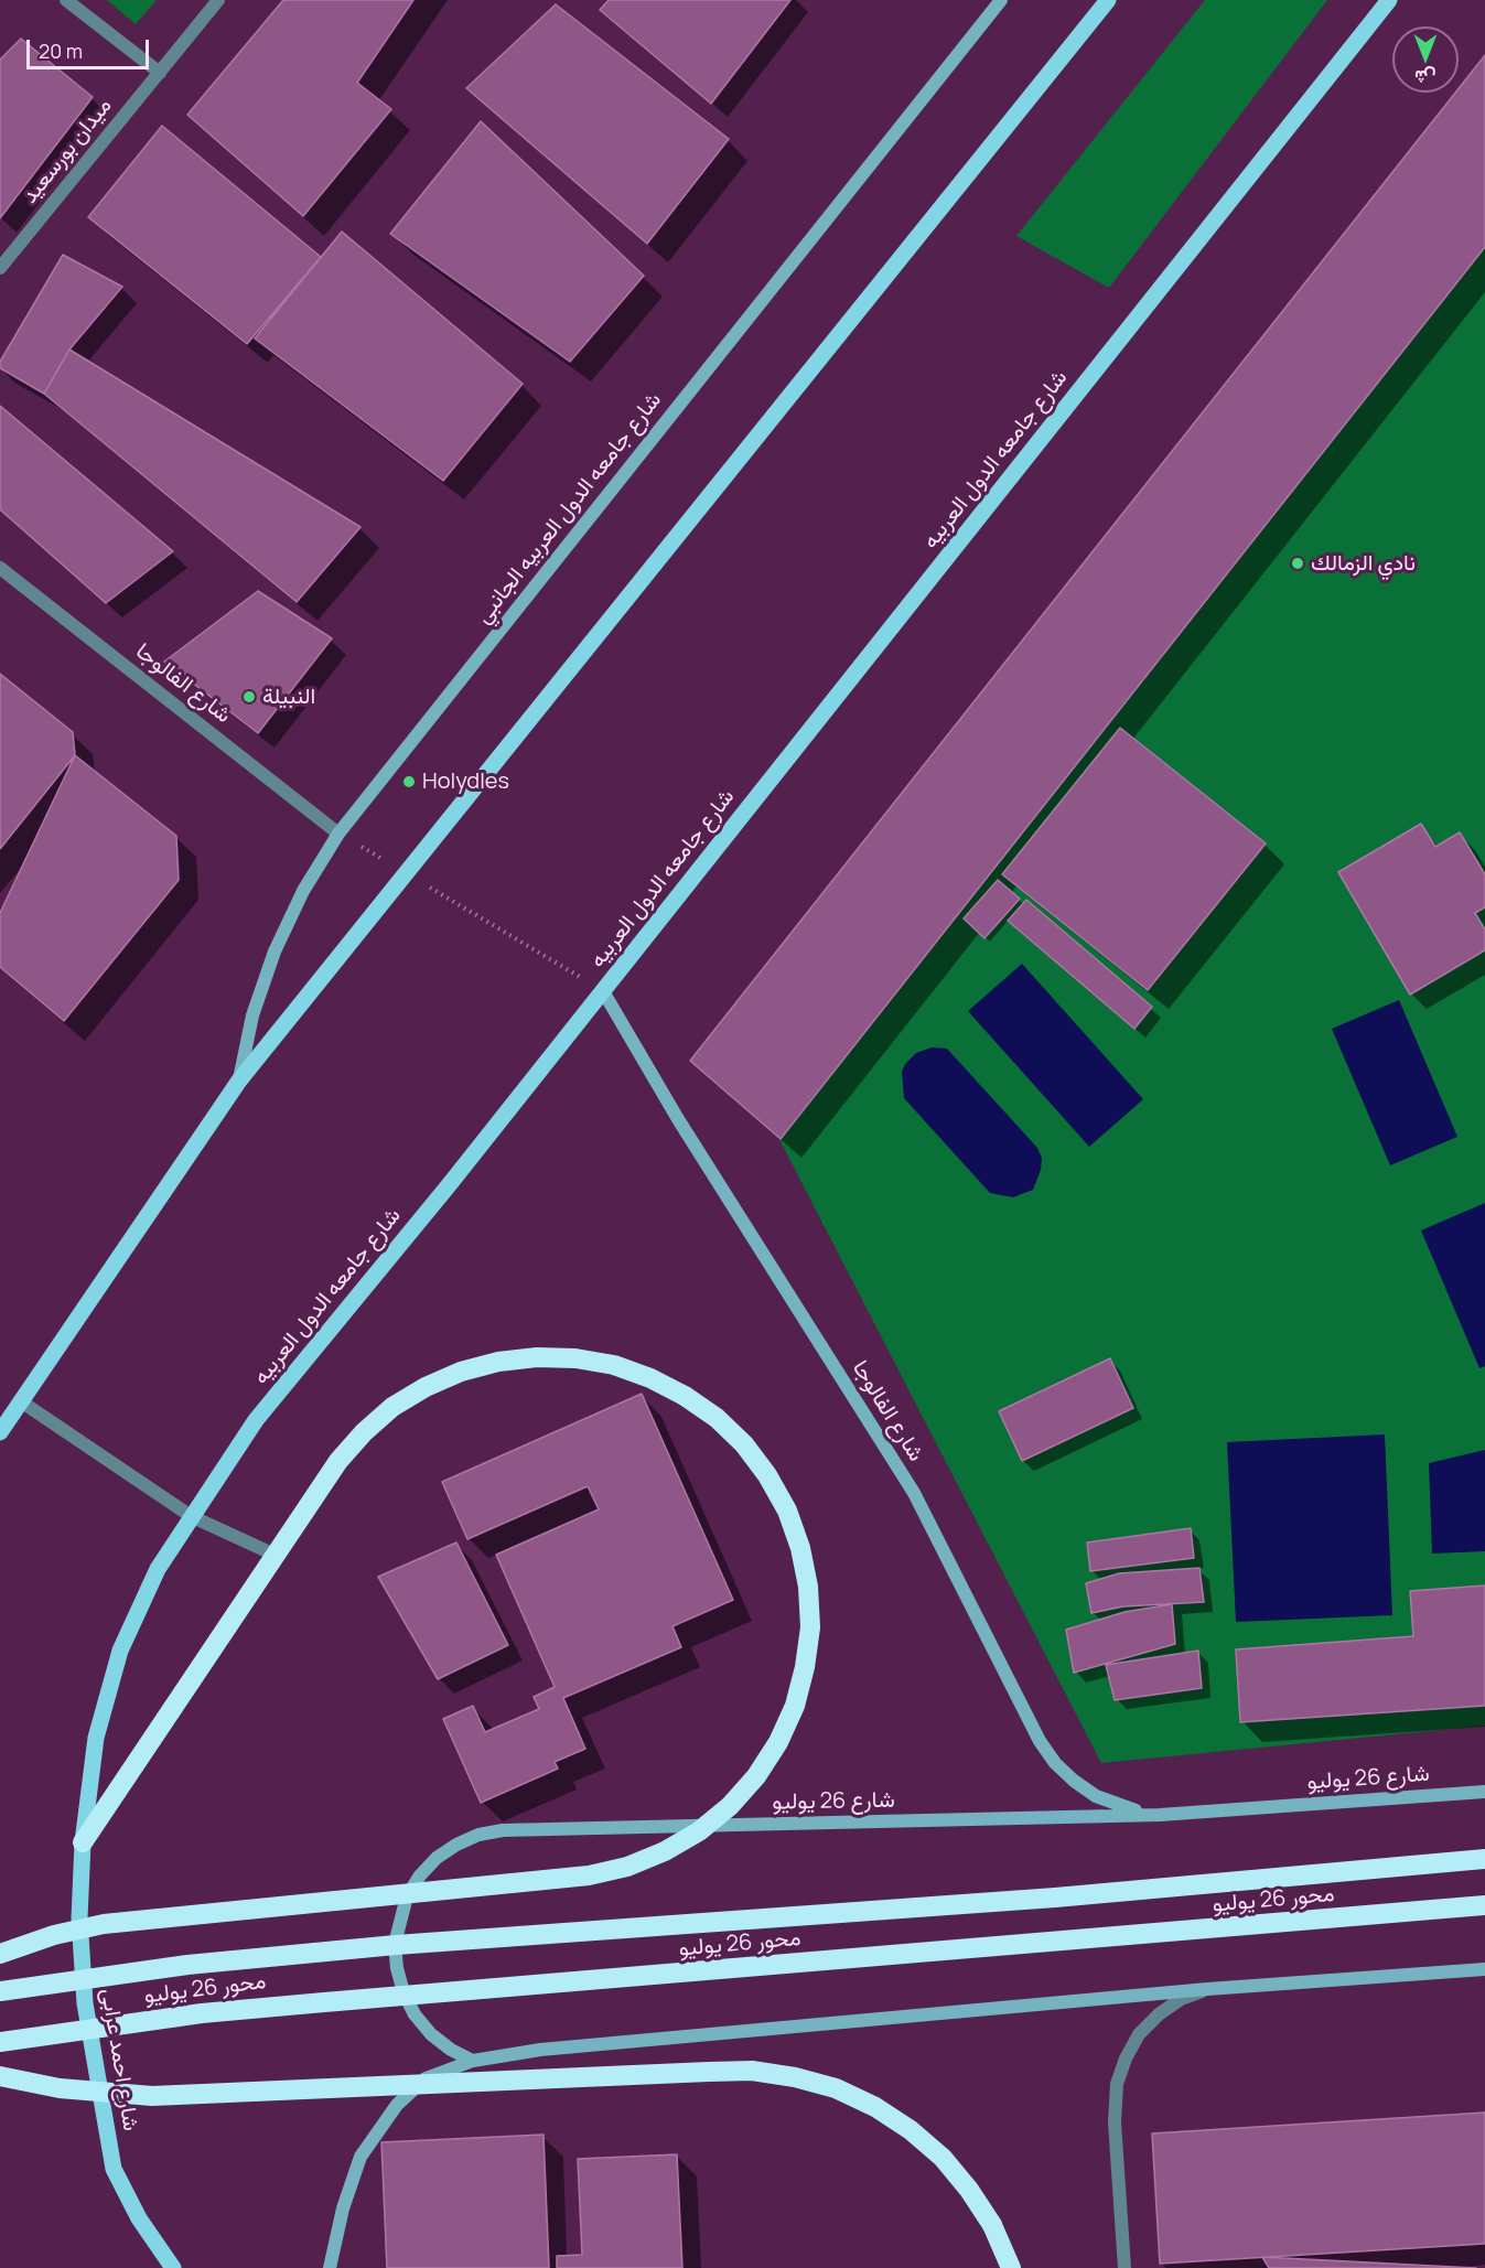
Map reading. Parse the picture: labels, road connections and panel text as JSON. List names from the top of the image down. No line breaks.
{"streets":{"highway":["محور 26 يوليو"],"main road":["شارع جامعه الدول العربيه","شارع جامعه الدول العربيه الجانبي","شارع الفالوجا","شارع 26 يوليو","شارع احمد عرابى"],"street":["ميدان بورسعيد"]},"crossings":[["شارع جامعه الدول العربيه","شارع الفالوجا"],["شارع جامعه الدول العربيه","شارع احمد عرابى"],["شارع جامعه الدول العربيه الجانبي","شارع الفالوجا"],["شارع الفالوجا","شارع 26 يوليو"]],"places":["نادي الزمالك","النبيلة","HolydIes"],"scale_bar":"20 m","north":"bottom"}
